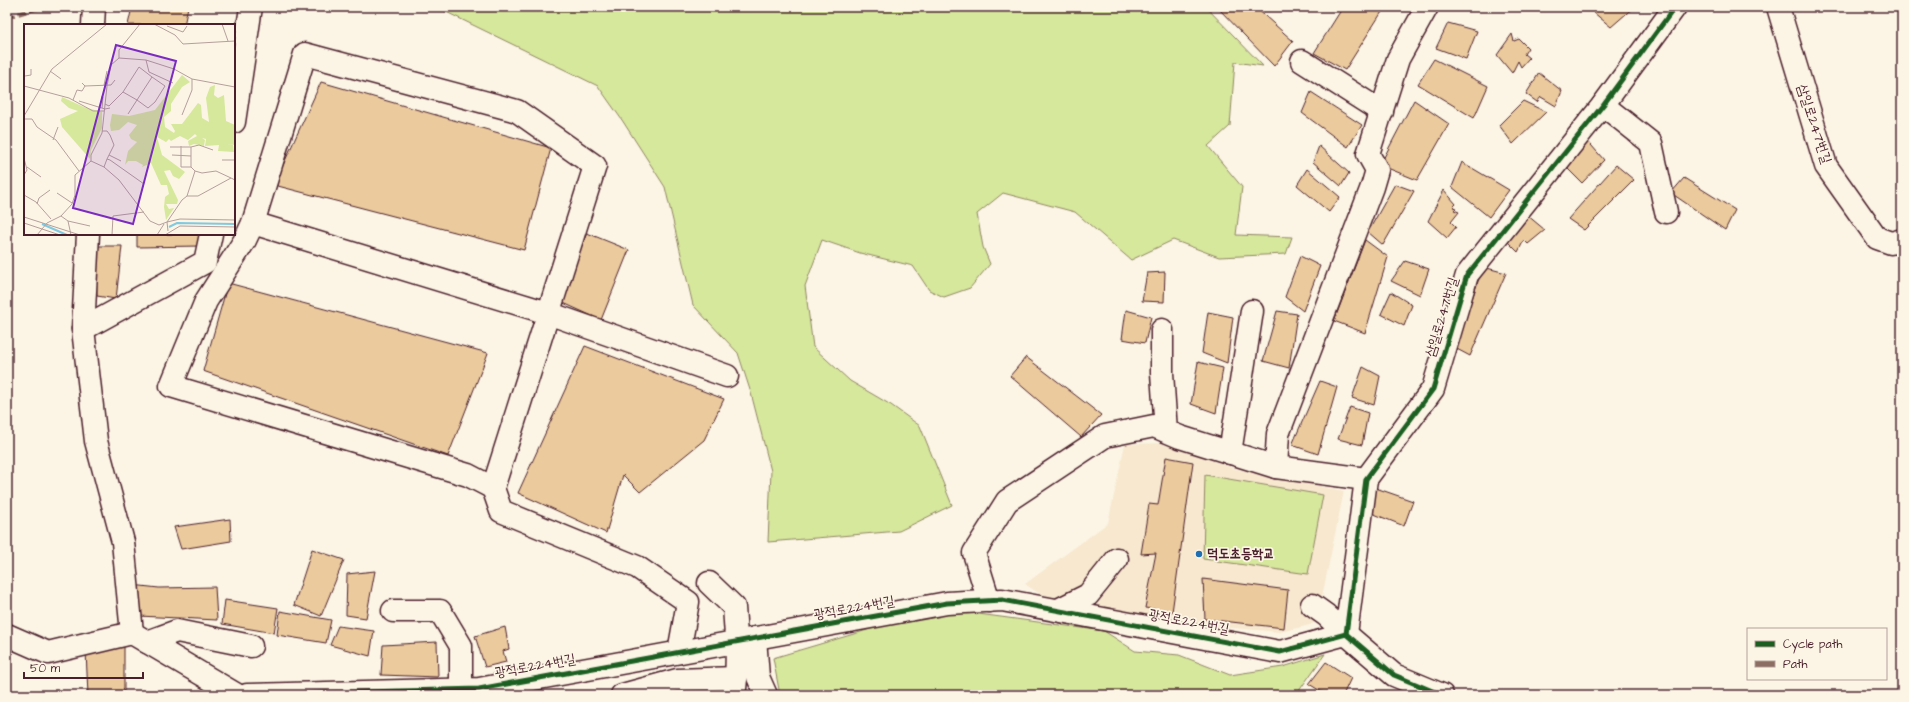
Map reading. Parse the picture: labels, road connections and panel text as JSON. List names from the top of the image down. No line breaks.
{"streets":{"street":["삼일로247번길","광적로224번길"]},"crossings":[["삼일로247번길","광적로224번길"]],"places":["덕도초등학교"],"legend":["Cycle path","Path"],"scale_bar":"50 m"}
